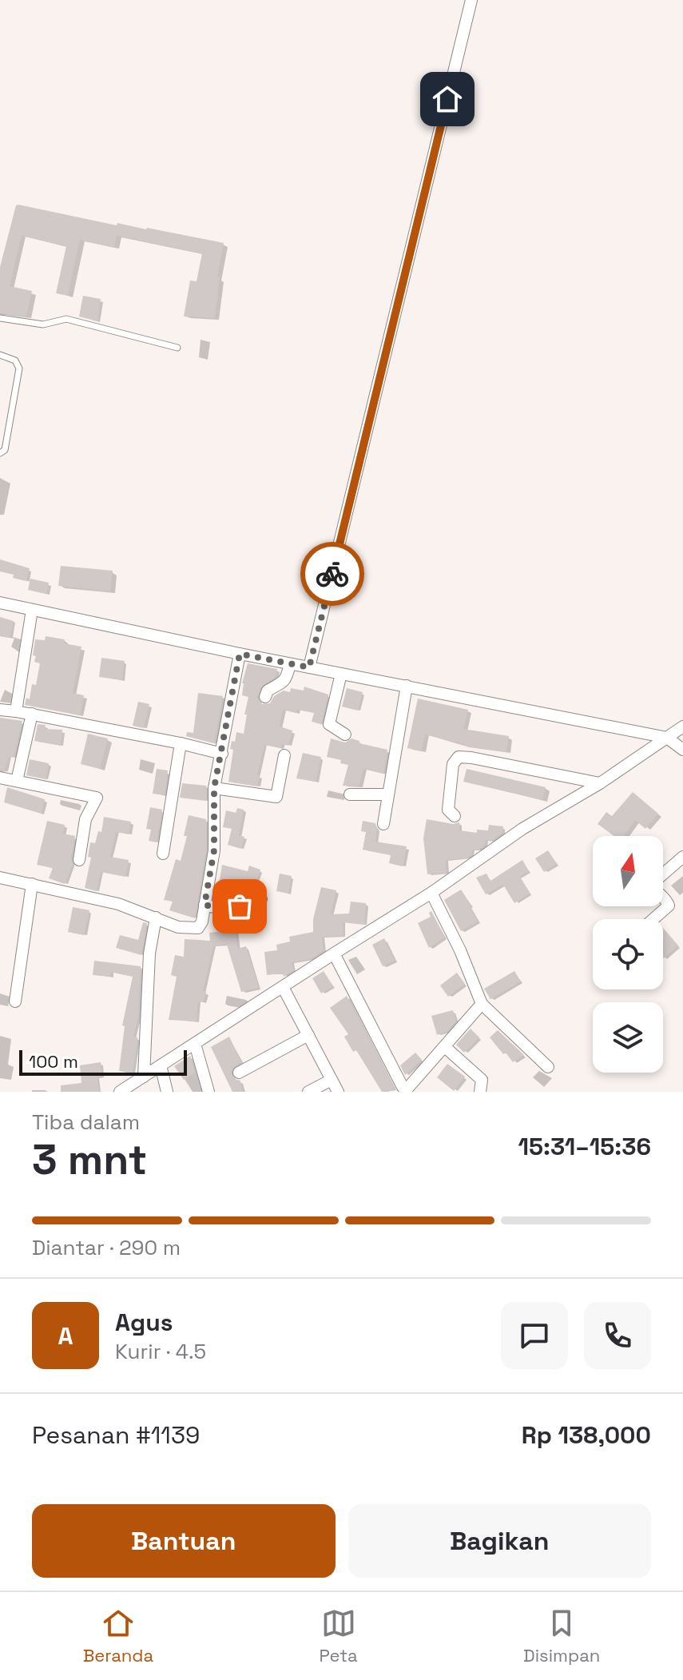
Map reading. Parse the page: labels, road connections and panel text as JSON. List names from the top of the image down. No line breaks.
{"scale_bar":"100 m","north":"top","page":{"scale":"100 m","heading":["3 mnt","Tiba dalam","15:31–15:36"],"panel":["Agus","Kurir · 4.5","Pesanan #1139","Rp 138,000"],"bar":"Diantar · 290 m","round":"A","buttons":["Bantuan","Bagikan"],"tabs":["Beranda","Peta","Disimpan"]}}
